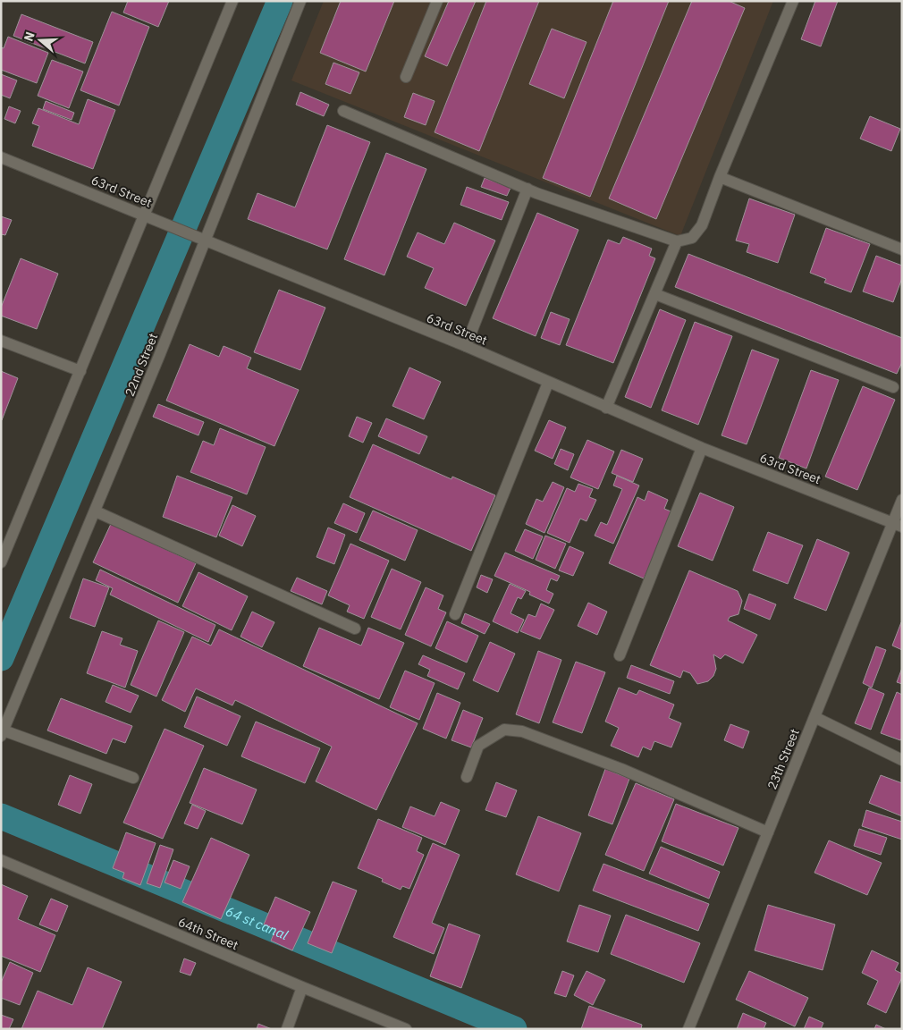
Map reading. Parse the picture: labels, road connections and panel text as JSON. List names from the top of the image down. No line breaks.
{"streets":{"street":["63rd Street","22nd Street","23th Street","64th Street"]},"crossings":[["63rd Street","22nd Street"],["63rd Street","23th Street"]],"water":["64 st canal"],"north":"left"}
